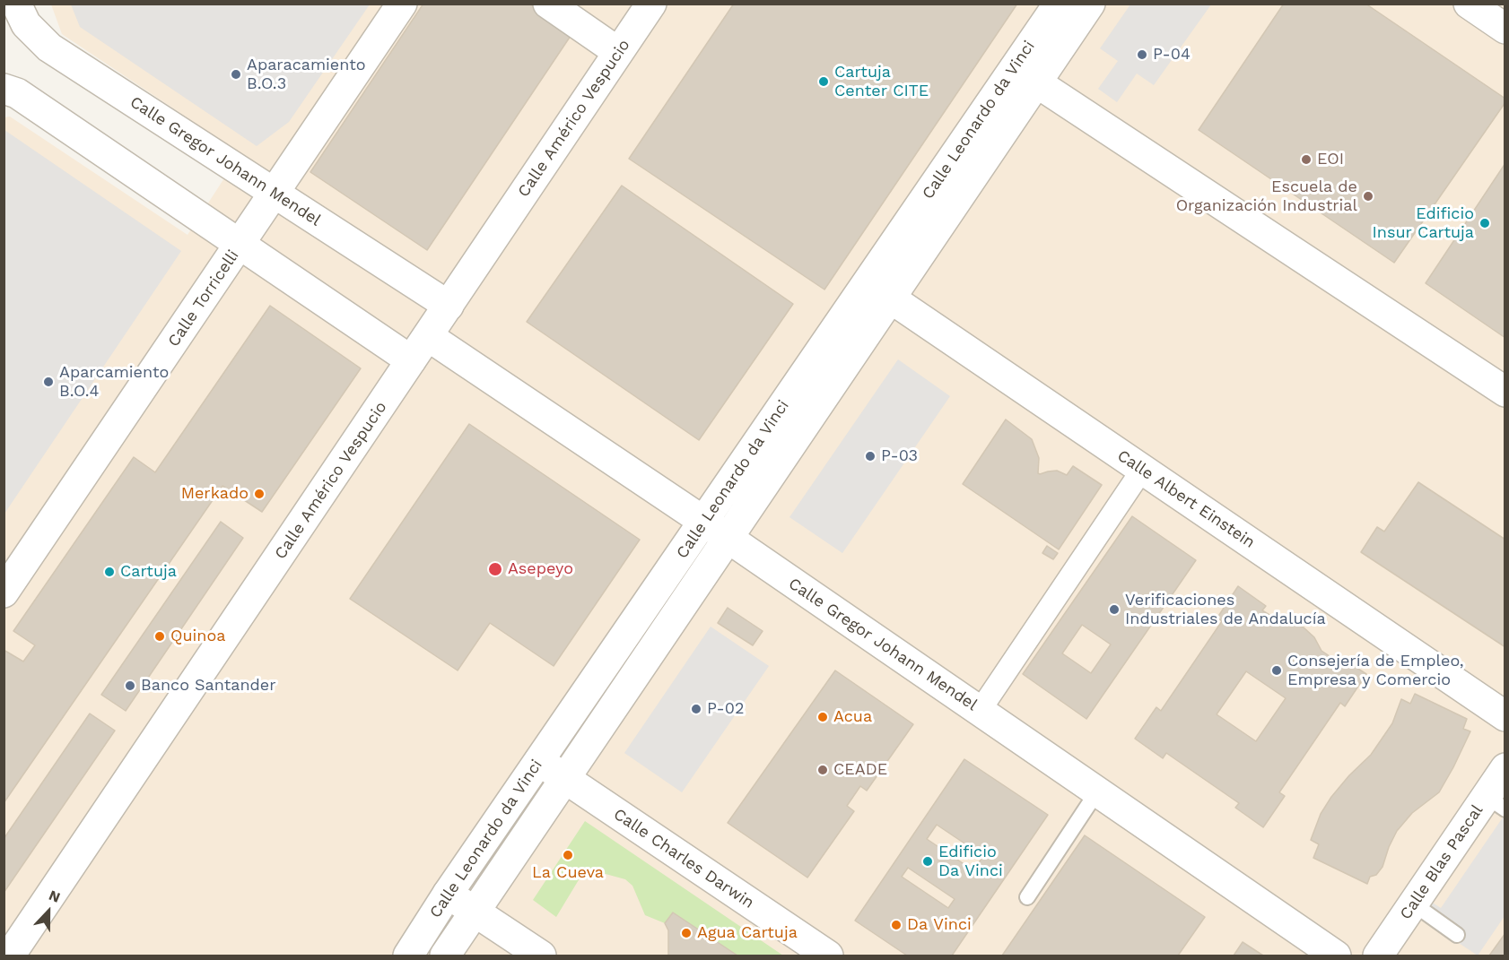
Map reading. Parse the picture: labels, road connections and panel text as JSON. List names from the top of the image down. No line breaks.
{"streets":{"street":["Calle Américo Vespucio","Calle Leonardo da Vinci","Calle Gregor Johann Mendel","Calle Torricelli","Calle Albert Einstein","Calle Charles Darwin","Calle Blas Pascal"]},"crossings":[["Calle Américo Vespucio","Calle Gregor Johann Mendel"],["Calle Leonardo da Vinci","Calle Gregor Johann Mendel"],["Calle Leonardo da Vinci","Calle Albert Einstein"],["Calle Leonardo da Vinci","Calle Charles Darwin"],["Calle Gregor Johann Mendel","Calle Torricelli"]],"places":["P-04","Aparacamiento B.O.3","Cartuja Center CITE","EOI","Escuela de Organización Industrial","Edificio Insur Cartuja","Aparcamiento B.O.4","P-03","Merkado","Asepeyo","Cartuja","Verificaciones Industriales de Andalucía","Quinoa","Consejería de Empleo, Empresa y Comercio","Banco Santander","P-02","Acua","CEADE","La Cueva","Edificio Da Vinci","Da Vinci","Agua Cartuja"],"north":"top"}
